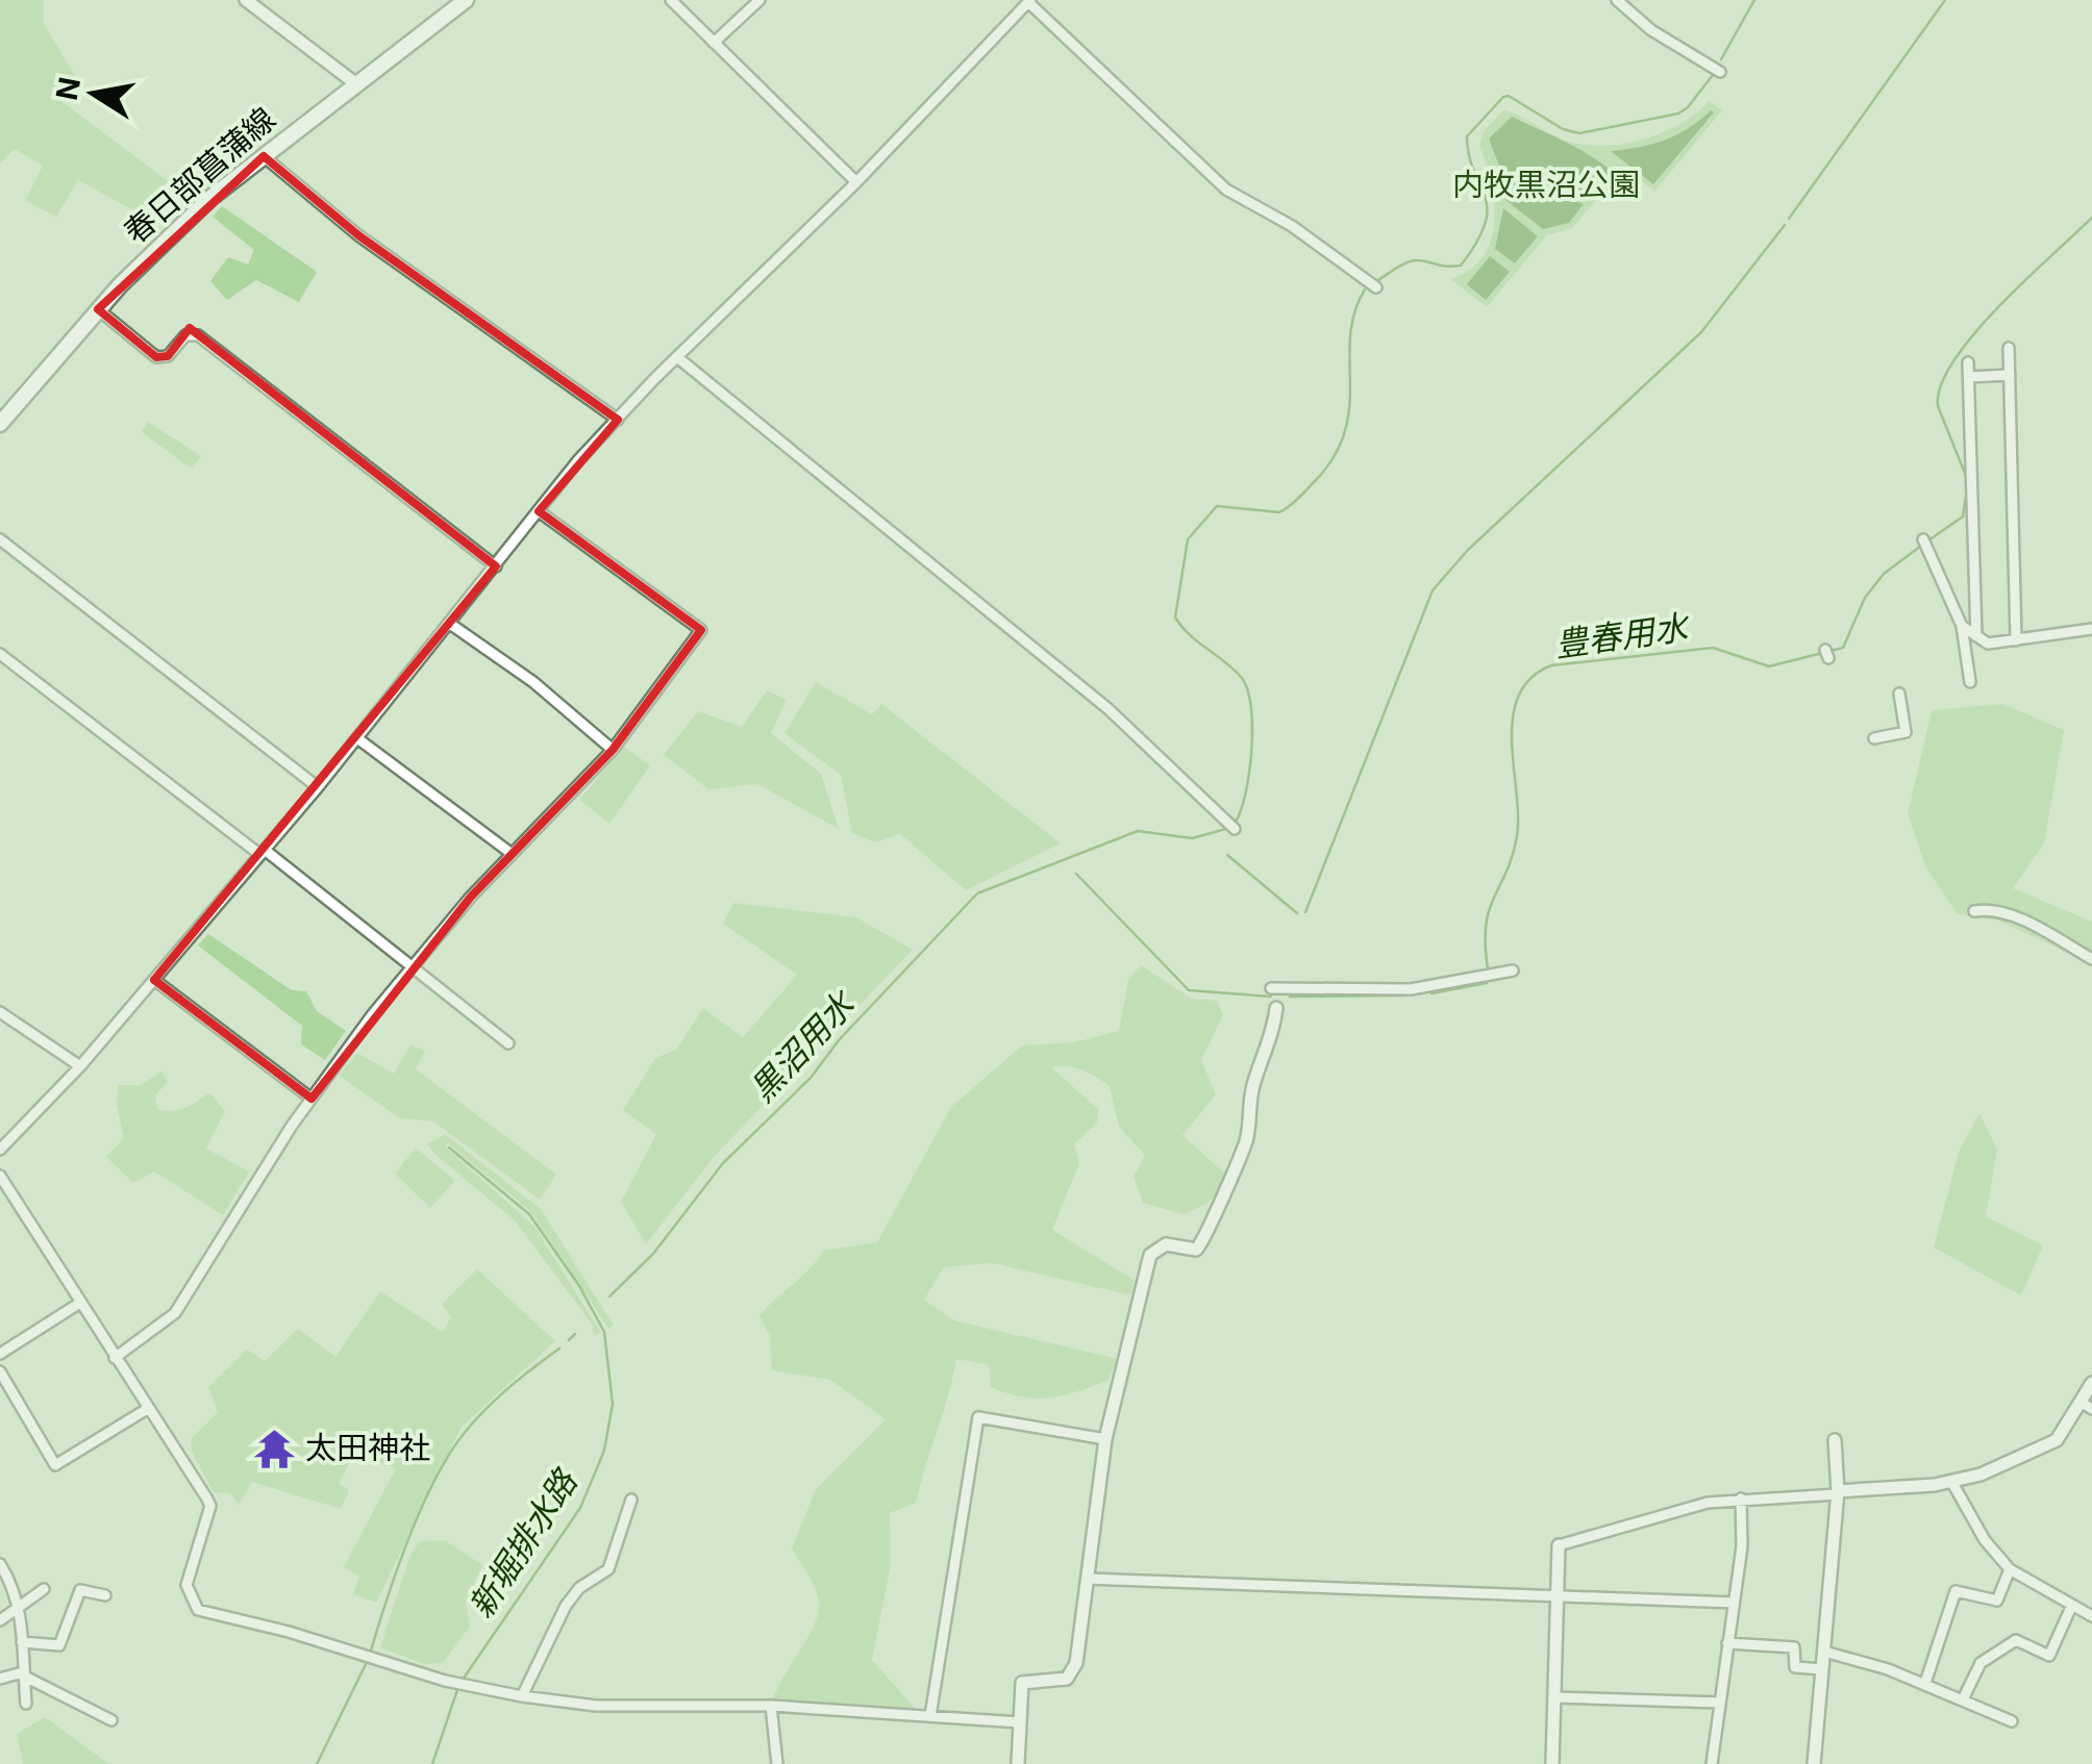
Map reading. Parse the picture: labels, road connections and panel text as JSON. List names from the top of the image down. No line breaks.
{"streets":{"main road":["春日部菖蒲線"]},"water":["豊春用水","黒沼用水","新堀排水路"],"parks":["内牧黒沼公園"],"places":{"temple":["太田神社"]},"north":"left"}
